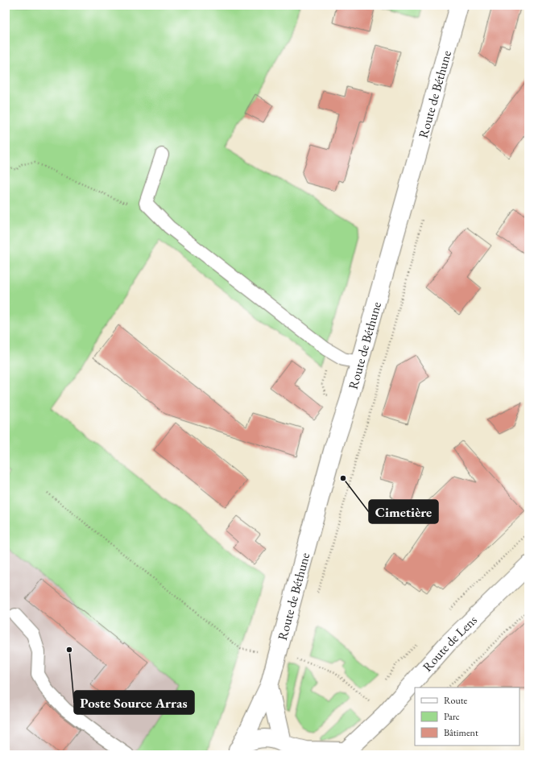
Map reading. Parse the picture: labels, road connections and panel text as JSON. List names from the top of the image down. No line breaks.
{"streets":{"main road":["Route de Béthune","Route de Lens"]},"places":["Cimetière","Poste Source Arras"],"legend":["Route","Parc","Bâtiment"]}
